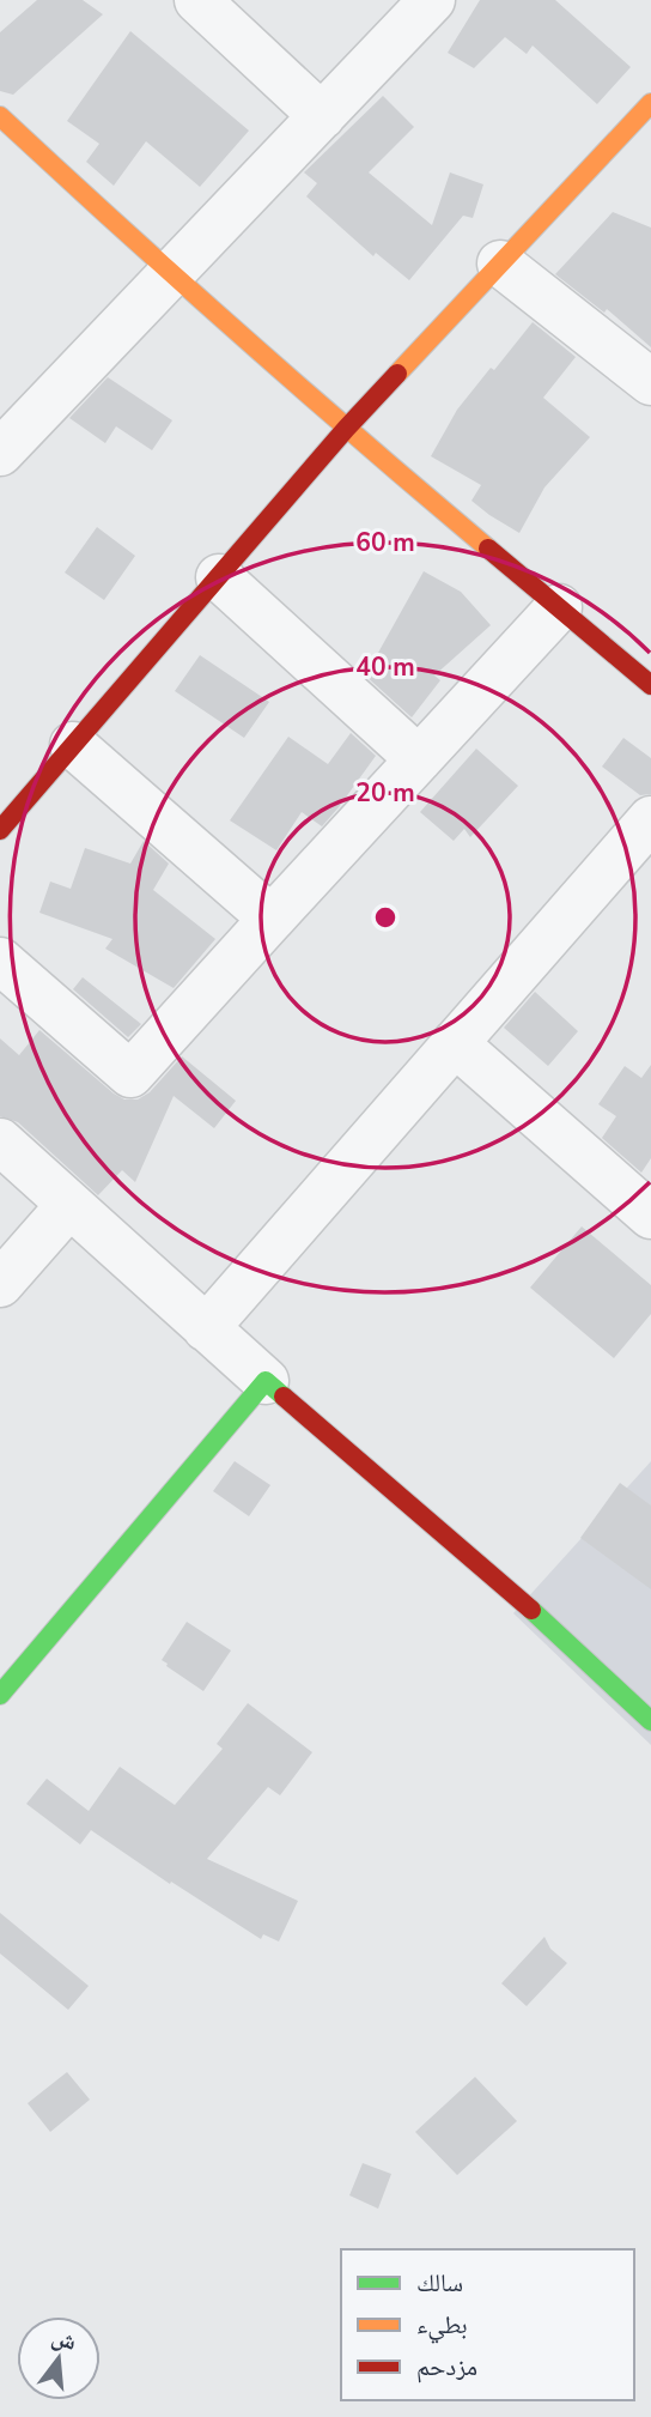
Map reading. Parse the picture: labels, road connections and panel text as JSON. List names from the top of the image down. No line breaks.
{"legend":["سالك","بطيء","مزدحم"],"north":"top","rings":["60 m","40 m","20 m"]}
